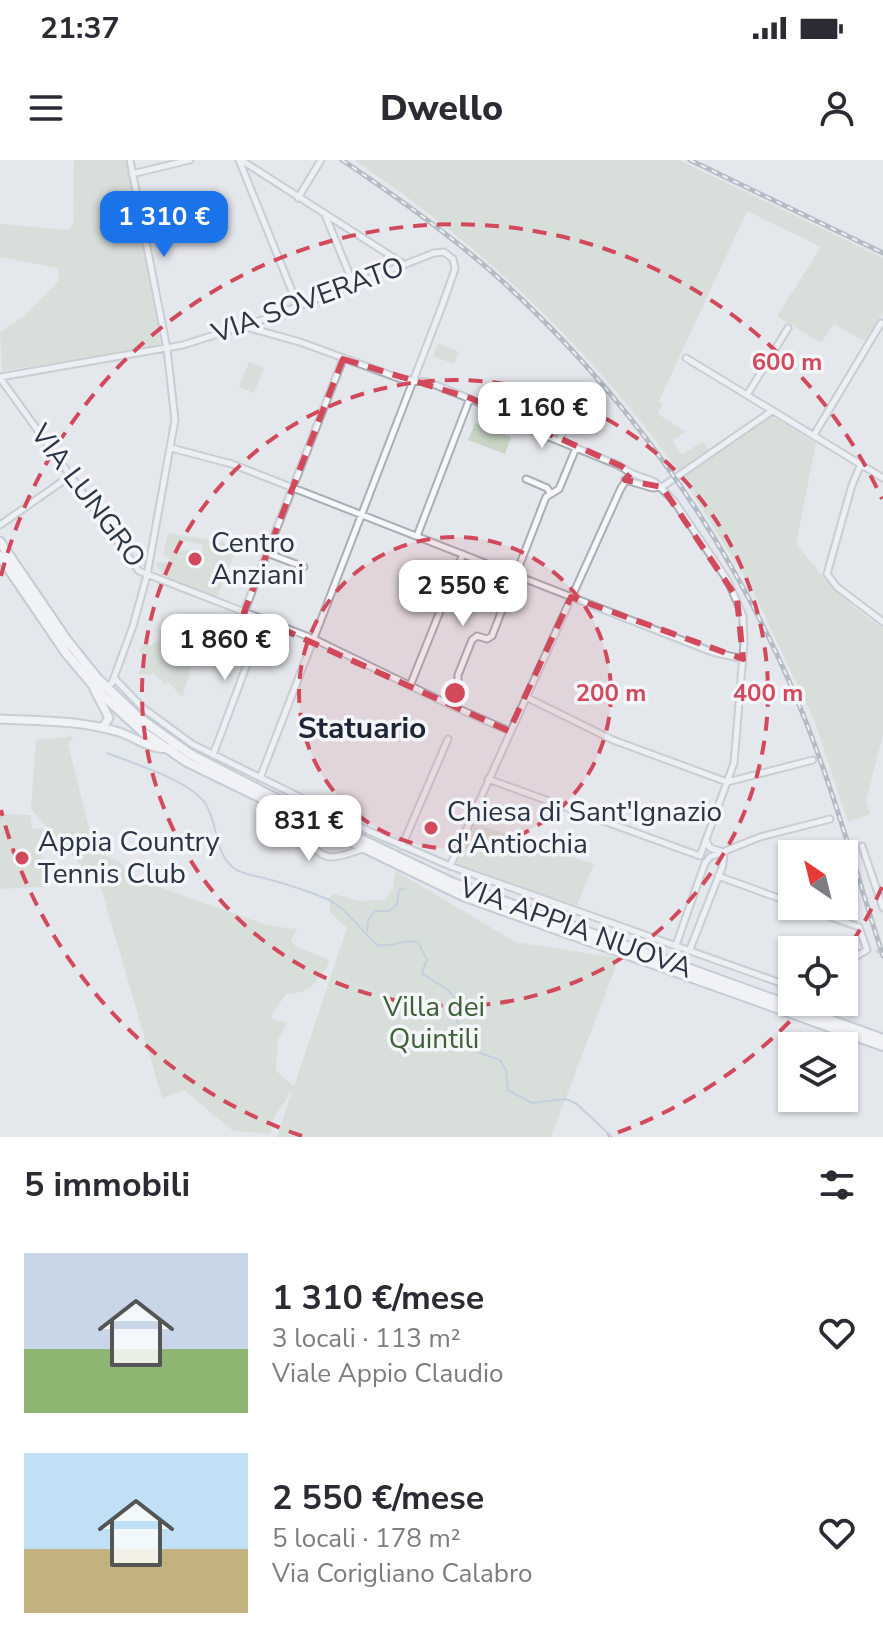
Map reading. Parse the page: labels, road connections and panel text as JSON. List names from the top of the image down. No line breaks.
{"streets":{"main road":["VIA APPIA NUOVA"],"street":["VIA SOVERATO","VIA LUNGRO"]},"crossings":[["VIA SOVERATO","VIA LUNGRO"]],"districts":["Statuario"],"parks":["Villa dei Quintili"],"places":["Centro Anziani","Chiesa di Sant'Ignazio d'Antiochia","Appia Country Tennis Club"],"north":"top left","page":{"status":"21:37","header":"Dwello","price":["1 310 €","1 160 €","2 550 €","1 860 €","831 €"],"heading":"5 immobili","list":[{"name":"1 310 €/mese","note":"3 locali · 113 m² · Viale Appio Claudio"},{"name":"2 550 €/mese","note":"5 locali · 178 m² · Via Corigliano Calabro"}]},"rings":["600 m","200 m","400 m"]}
